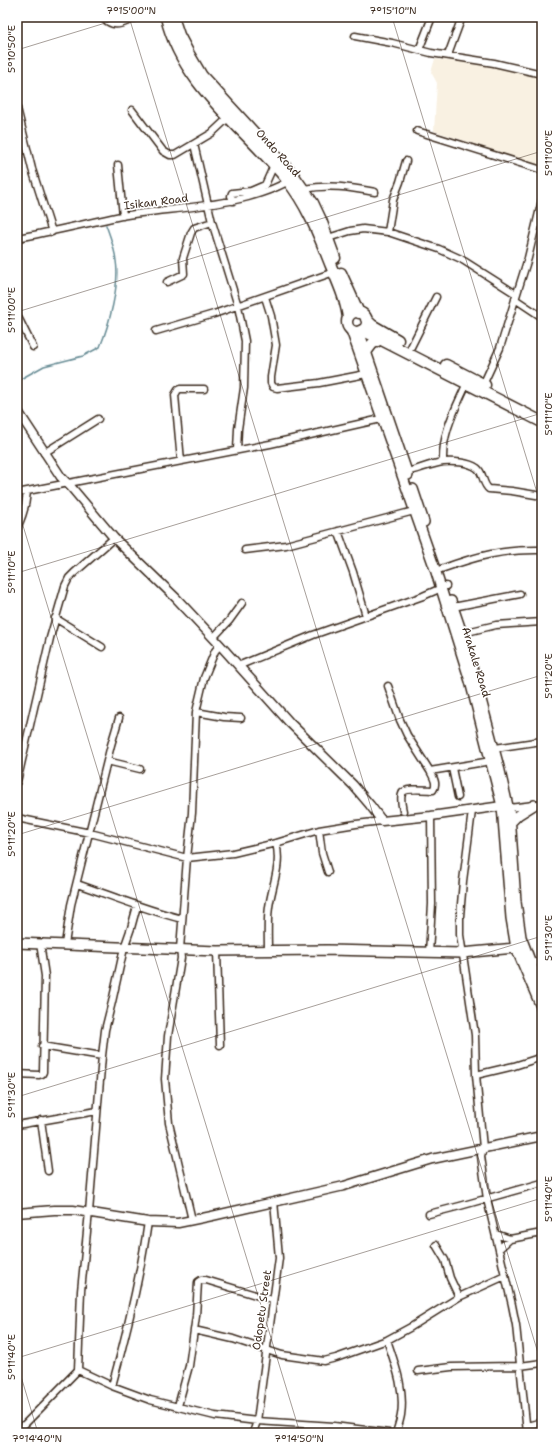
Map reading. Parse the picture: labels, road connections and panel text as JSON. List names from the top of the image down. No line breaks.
{"streets":{"main road":["Ondo Road","Arakale Road"],"street":["Isikan Road","Odopetu Street"]},"crossings":[["Ondo Road","Isikan Road"],["Ondo Road","Arakale Road"]],"coordinates":["7°15'00\"N","7°15'10\"N","5°10'50\"E","5°11'00\"E","5°11'10\"E","5°11'20\"E","5°11'30\"E","5°11'40\"E","7°14'40\"N","7°14'50\"N"]}
